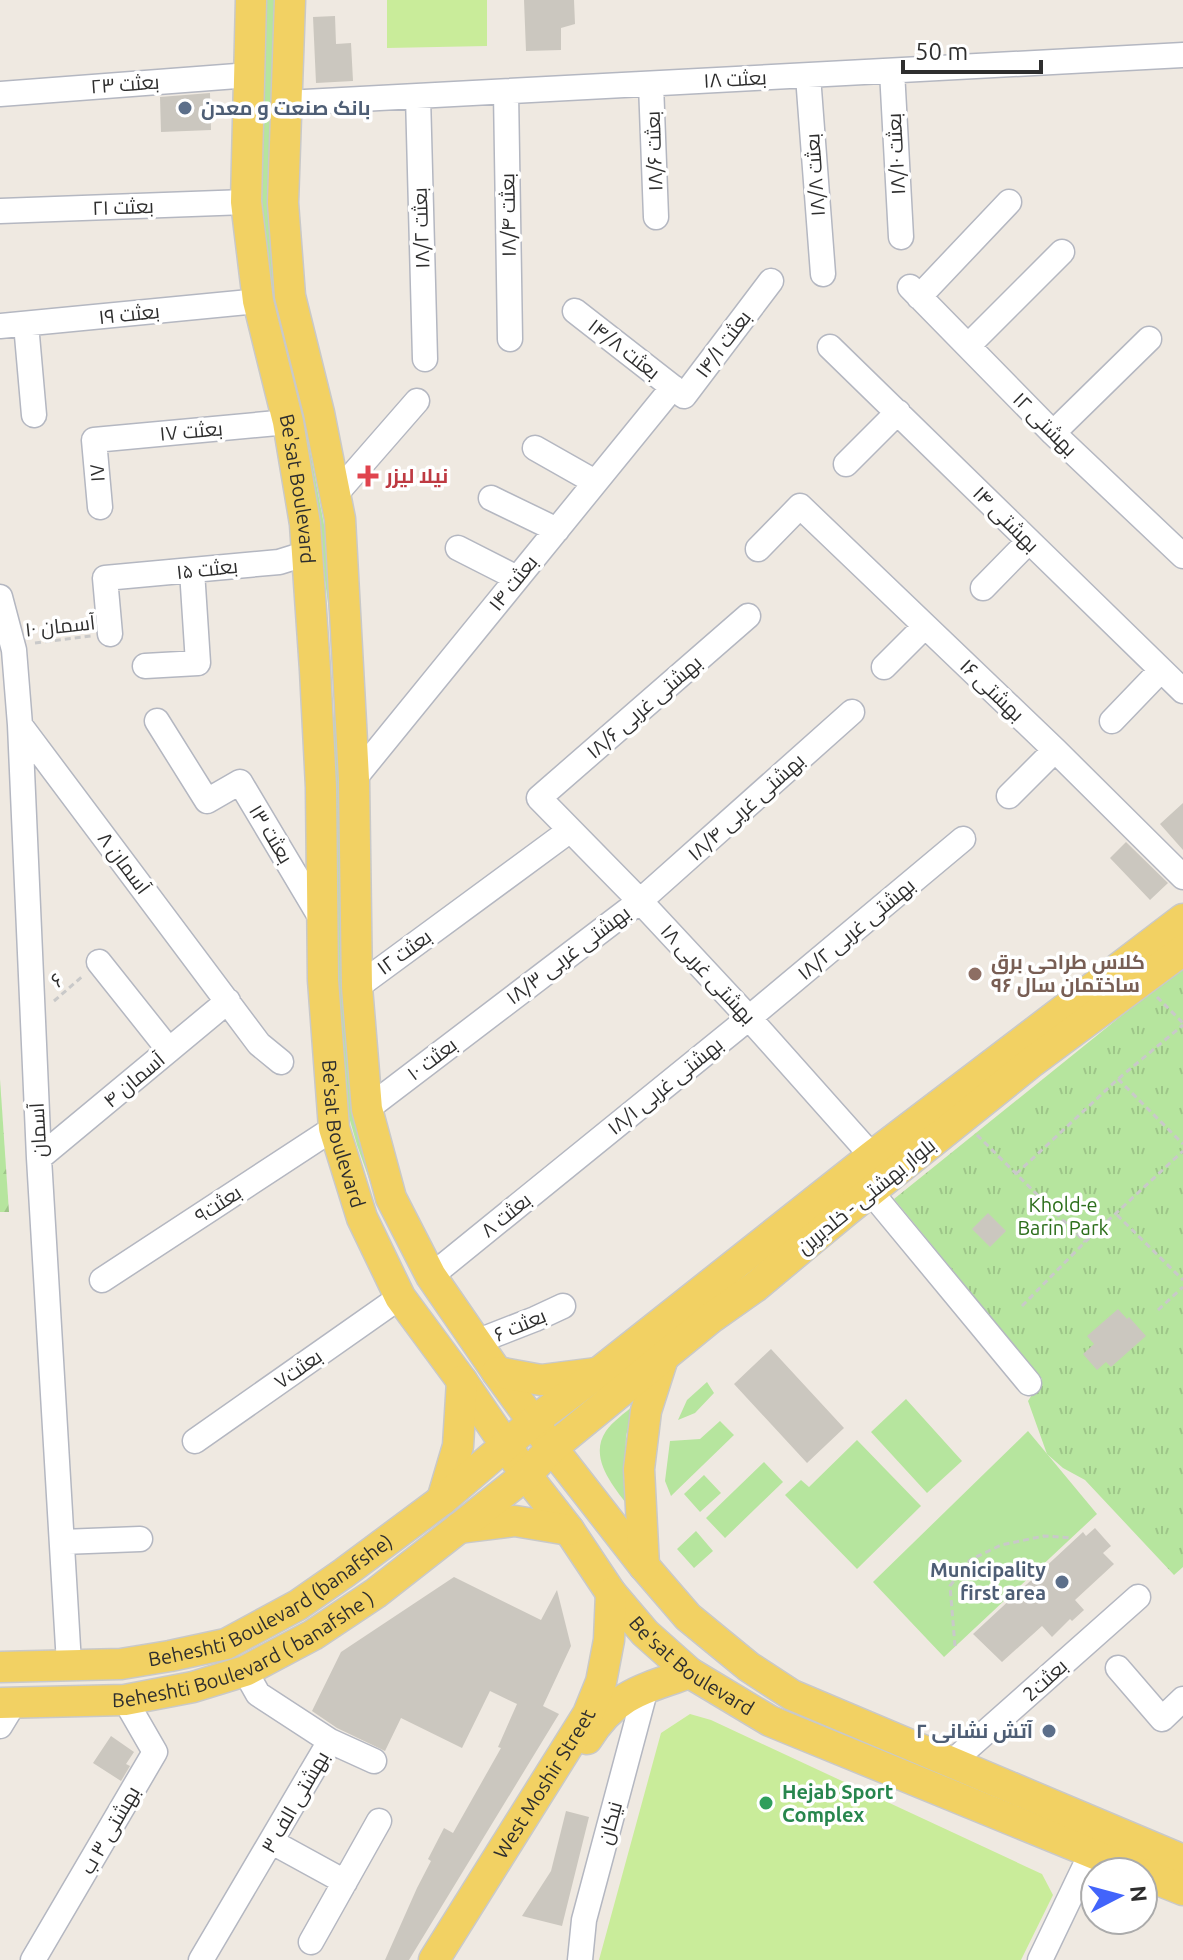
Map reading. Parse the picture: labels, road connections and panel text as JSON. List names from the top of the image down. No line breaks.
{"streets":{"main road":["Be'sat Boulevard","بلوار بهشتی - خلدبرین","Beheshti Boulevard (banafshe)","Beheshti Boulevard ( banafshe )","West Moshir Street"],"street":["بعثت ۱۸","۲۳ بعثت","۱۸/۶ بعثت","۱۸/۱۰ بعثت","۱۸/۸ بعثت","۲۱ بعثت","۱۸/۴ بعثت","۱۸/۲ بعثت","بعثت ۱۹","۱۴/۱ بعثت","۱۴/۸ بعثت","۱۲ بهشتی","بعثت ۱۷","۱۷","۱۴ بهشتی","بعثت ۱۵","بعثت ۱۴","۱۶ بهشتی","بهشتی غربی ۱۸/۶","بهشتی غربی ۱۸/۴","۱۳ بعثت","۸ آسمان","بهشتی غربی ۱۸/۲","۱۲ بعثت","بهشتی غربی ۱۸/۳","بهشتی غربی ۱۸","۱۰ بعثت","۴ آسمان","بهشتی غربی ۱۸/۱","آسمان","بعثت۹","۸ بعثت","۶ بعثت","بعثت۷","2بعثت","بهشتی الف ۳","نیکان","بهشتی ۳ ب"],"path":["۱۰ آسمان","۶"]},"crossings":[["بعثت ۱۸","۱۸/۶ بعثت"],["بعثت ۱۸","۱۸/۱۰ بعثت"],["بعثت ۱۸","۱۸/۸ بعثت"],["بعثت ۱۸","۱۸/۴ بعثت"],["بعثت ۱۸","۱۸/۲ بعثت"],["بعثت ۱۸","Be'sat Boulevard"],["۲۳ بعثت","Be'sat Boulevard"],["۲۱ بعثت","Be'sat Boulevard"],["بعثت ۱۹","Be'sat Boulevard"],["۱۴/۱ بعثت","۱۴/۸ بعثت"],["۱۴/۱ بعثت","بعثت ۱۴"],["۱۴/۸ بعثت","بعثت ۱۴"],["بعثت ۱۷","۱۷"],["بعثت ۱۷","Be'sat Boulevard"],["Be'sat Boulevard","بعثت ۱۵"],["Be'sat Boulevard","بعثت ۱۴"],["Be'sat Boulevard","۱۳ بعثت"],["Be'sat Boulevard","۱۲ بعثت"],["Be'sat Boulevard","۱۰ بعثت"],["Be'sat Boulevard","بلوار بهشتی - خلدبرین"],["Be'sat Boulevard","بعثت۹"],["Be'sat Boulevard","۸ بعثت"],["Be'sat Boulevard","۶ بعثت"],["Be'sat Boulevard","بعثت۷"],["Be'sat Boulevard","Beheshti Boulevard (banafshe)"],["Be'sat Boulevard","Beheshti Boulevard ( banafshe )"],["Be'sat Boulevard","2بعثت"],["Be'sat Boulevard","West Moshir Street"],["بعثت ۱۵","۱۰ آسمان"],["۱۰ آسمان","آسمان"],["بهشتی غربی ۱۸/۶","بهشتی غربی ۱۸"],["بهشتی غربی ۱۸/۴","بهشتی غربی ۱۸/۳"],["بهشتی غربی ۱۸/۴","بهشتی غربی ۱۸"],["۸ آسمان","۴ آسمان"],["۸ آسمان","آسمان"],["بهشتی غربی ۱۸/۲","بهشتی غربی ۱۸"],["بهشتی غربی ۱۸/۲","بهشتی غربی ۱۸/۱"],["۱۲ بعثت","بهشتی غربی ۱۸"],["بهشتی غربی ۱۸/۳","بهشتی غربی ۱۸"],["بهشتی غربی ۱۸/۳","۱۰ بعثت"],["بهشتی غربی ۱۸","بهشتی غربی ۱۸/۱"],["بهشتی غربی ۱۸","بلوار بهشتی - خلدبرین"],["۶","آسمان"],["۴ آسمان","آسمان"],["بهشتی غربی ۱۸/۱","۸ بعثت"],["آسمان","Beheshti Boulevard (banafshe)"],["بلوار بهشتی - خلدبرین","Beheshti Boulevard (banafshe)"],["بلوار بهشتی - خلدبرین","Beheshti Boulevard ( banafshe )"],["Beheshti Boulevard ( banafshe )","بهشتی الف ۳"],["Beheshti Boulevard ( banafshe )","بهشتی ۳ ب"],["West Moshir Street","نیکان"]],"parks":["Khold-e Barin Park"],"places":{"other":["بانک صنعت و معدن","کلاس طراحی برق ساختمان سال ۹۶","Municipality first area","آتش نشانی ۲","Hejab Sport Complex"],"health":["نیلا لیزر"]},"scale_bar":"50 m","north":"right"}
